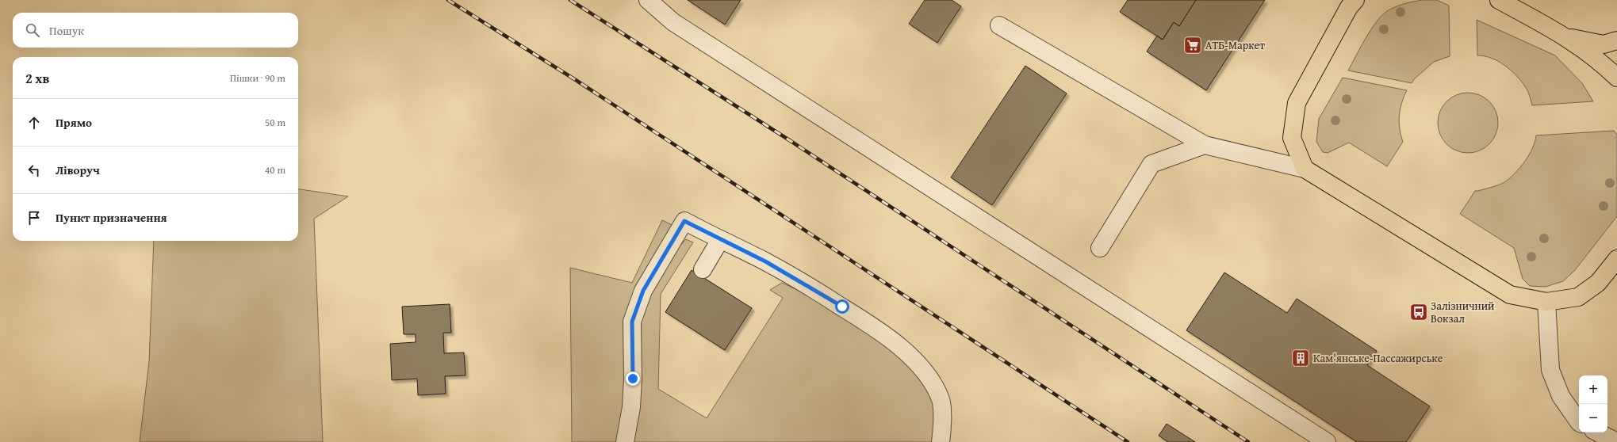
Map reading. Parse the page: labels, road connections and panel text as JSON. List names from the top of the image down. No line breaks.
{"places":{"supermarket":["АТБ-Маркет"],"bus stop":["Залізничний Вокзал"],"building":["Кам'янське-Пассажирське"]},"page":{"search":"Пошук","heading":["2 хв","Пішки · 90 m"],"list":[["Прямо","50 m"],["Ліворуч","40 m"],"Пункт призначення"],"map_buttons":["+","−"]}}
